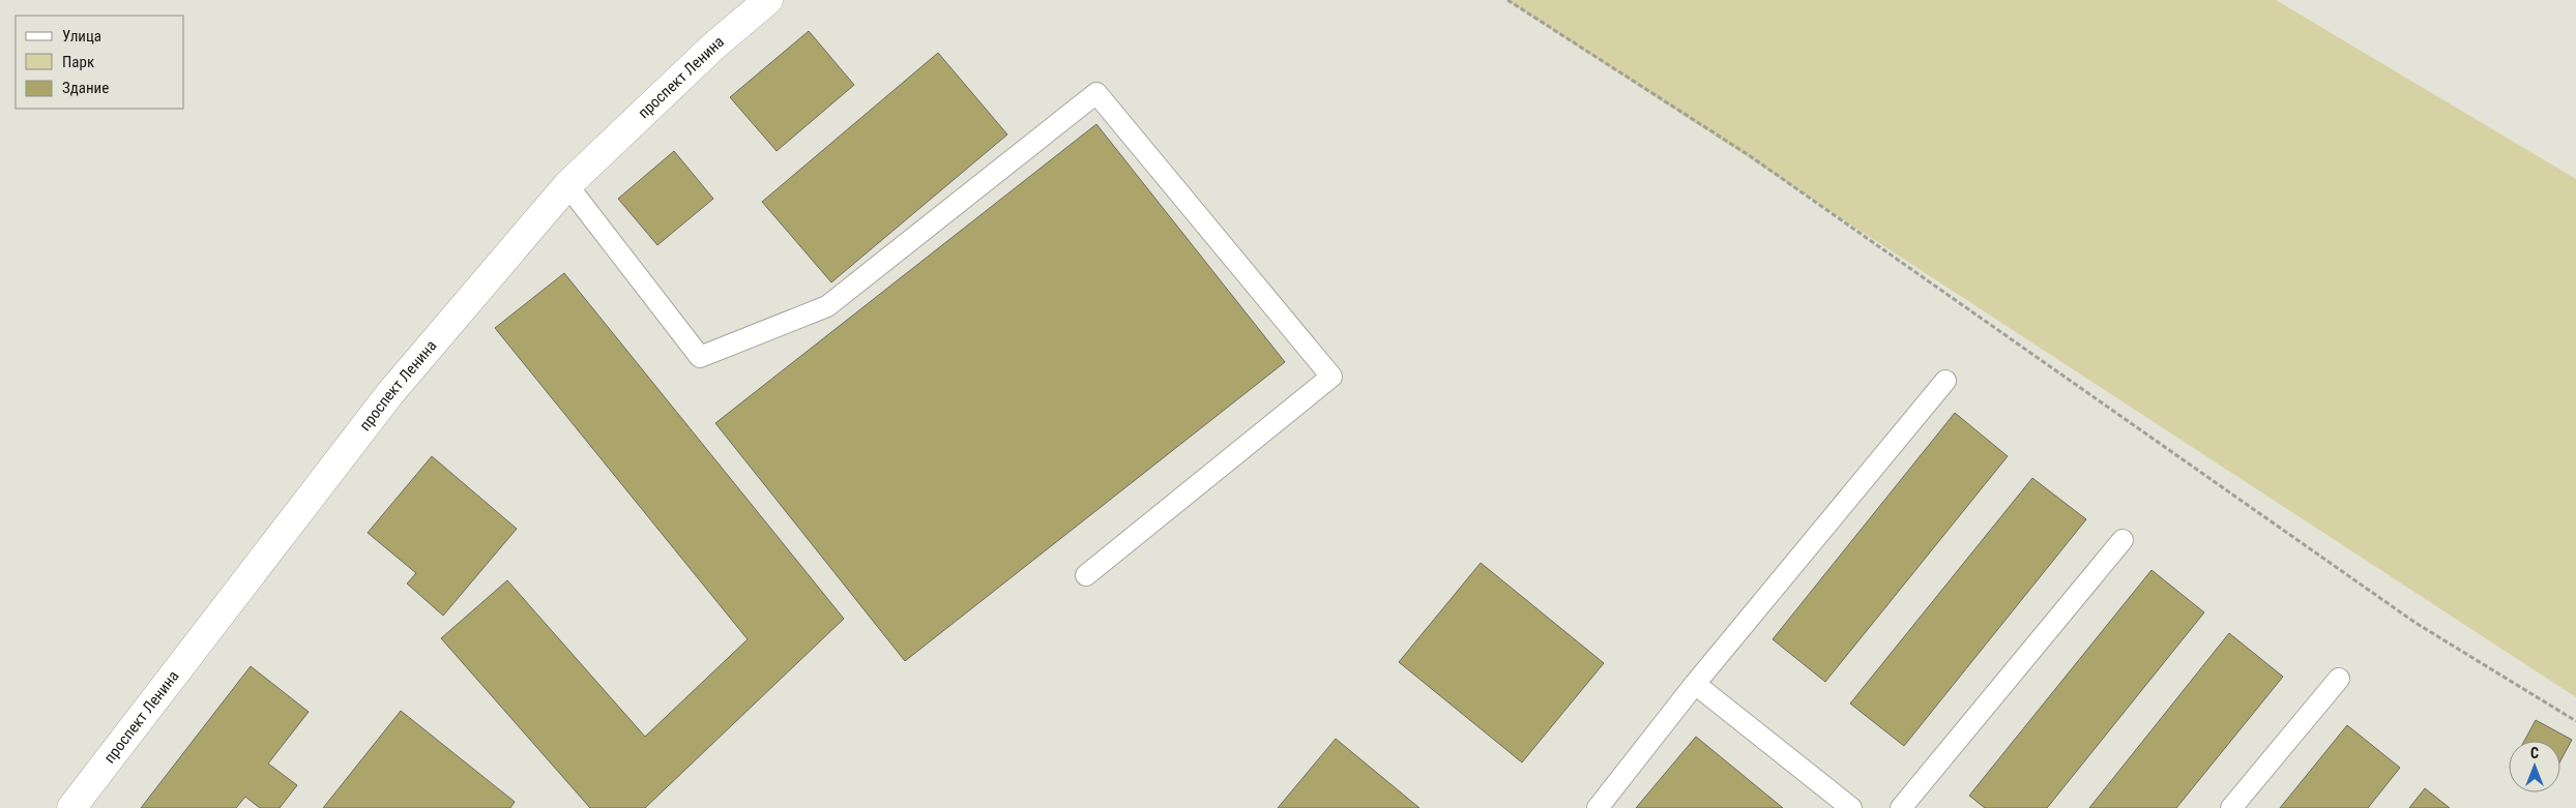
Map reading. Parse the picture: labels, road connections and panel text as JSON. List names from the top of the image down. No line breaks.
{"streets":{"street":["проспект Ленина"]},"legend":["Улица","Парк","Здание"],"north":"top"}
